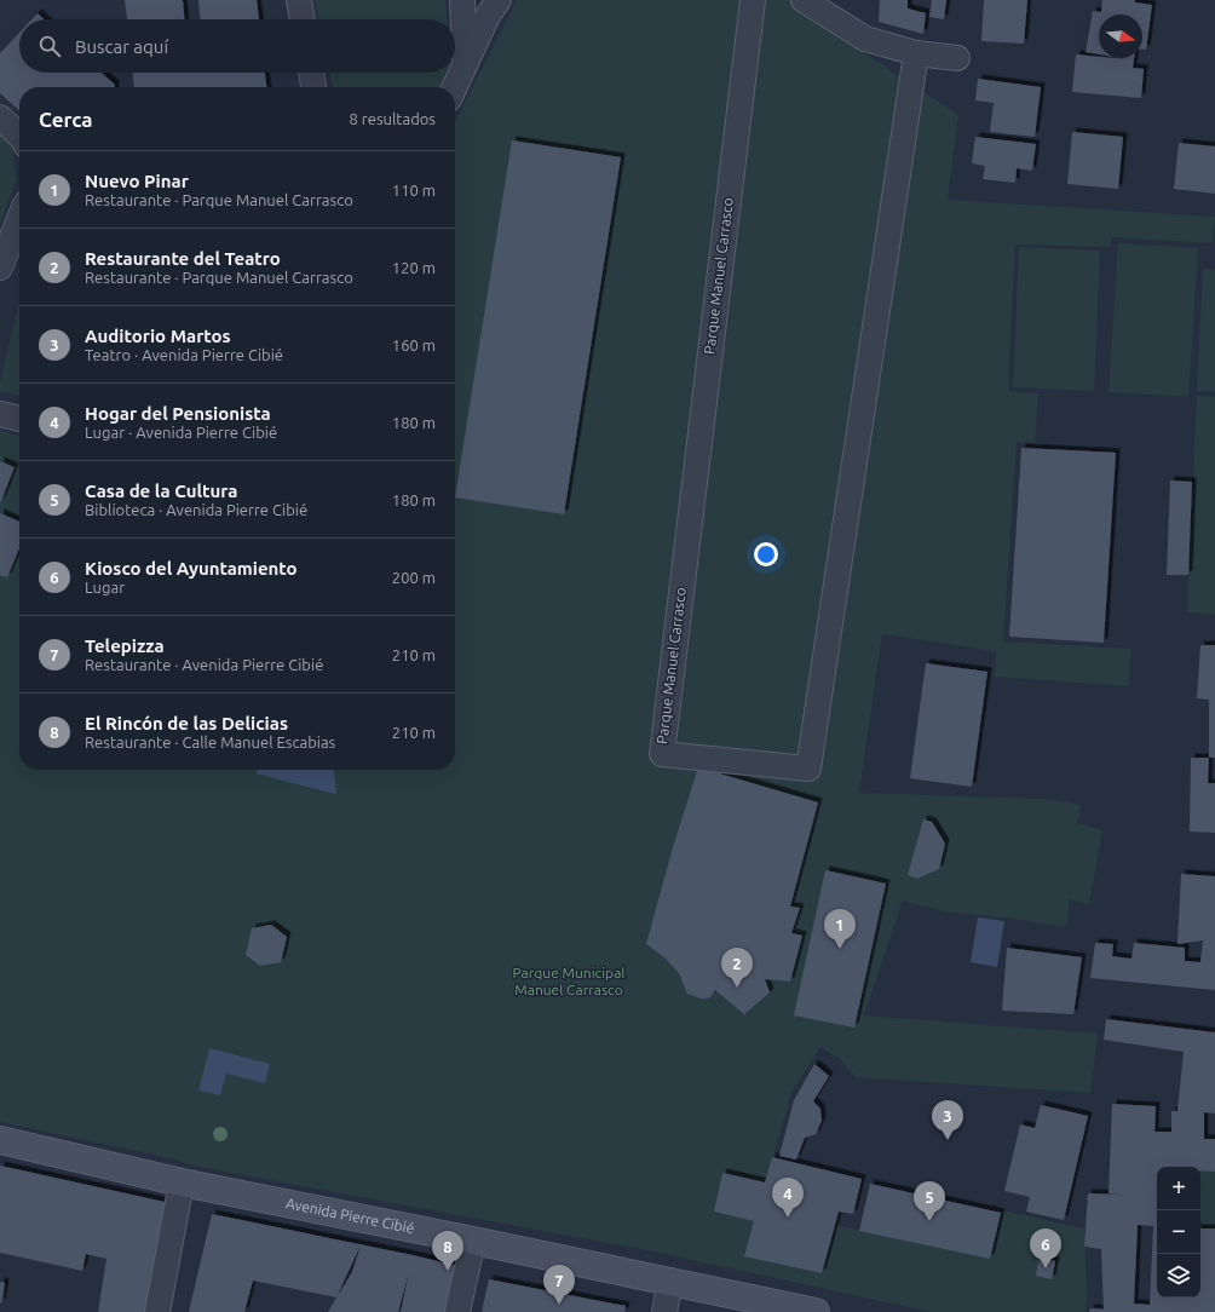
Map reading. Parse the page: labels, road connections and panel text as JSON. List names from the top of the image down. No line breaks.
{"streets":{"street":["Parque Manuel Carrasco","Avenida Pierre Cibié"]},"parks":["Parque Municipal Manuel Carrasco"],"north":"right","page":{"search":"Buscar aquí","heading":["Cerca","8 resultados"],"list":[{"mark":"1","name":"Nuevo Pinar","note":"Restaurante · Parque Manuel Carrasco","value":"110 m"},{"mark":"2","name":"Restaurante del Teatro","note":"Restaurante · Parque Manuel Carrasco","value":"120 m"},{"mark":"3","name":"Auditorio Martos","note":"Teatro · Avenida Pierre Cibié","value":"160 m"},{"mark":"4","name":"Hogar del Pensionista","note":"Lugar · Avenida Pierre Cibié","value":"180 m"},{"mark":"5","name":"Casa de la Cultura","note":"Biblioteca · Avenida Pierre Cibié","value":"180 m"},{"mark":"6","name":"Kiosco del Ayuntamiento","note":"Lugar","value":"200 m"},{"mark":"7","name":"Telepizza","note":"Restaurante · Avenida Pierre Cibié","value":"210 m"},{"mark":"8","name":"El Rincón de las Delicias","note":"Restaurante · Calle Manuel Escabias","value":"210 m"}],"pins":["1","2","3","4","5","6","8","7"],"map_buttons":["+","−"]}}
